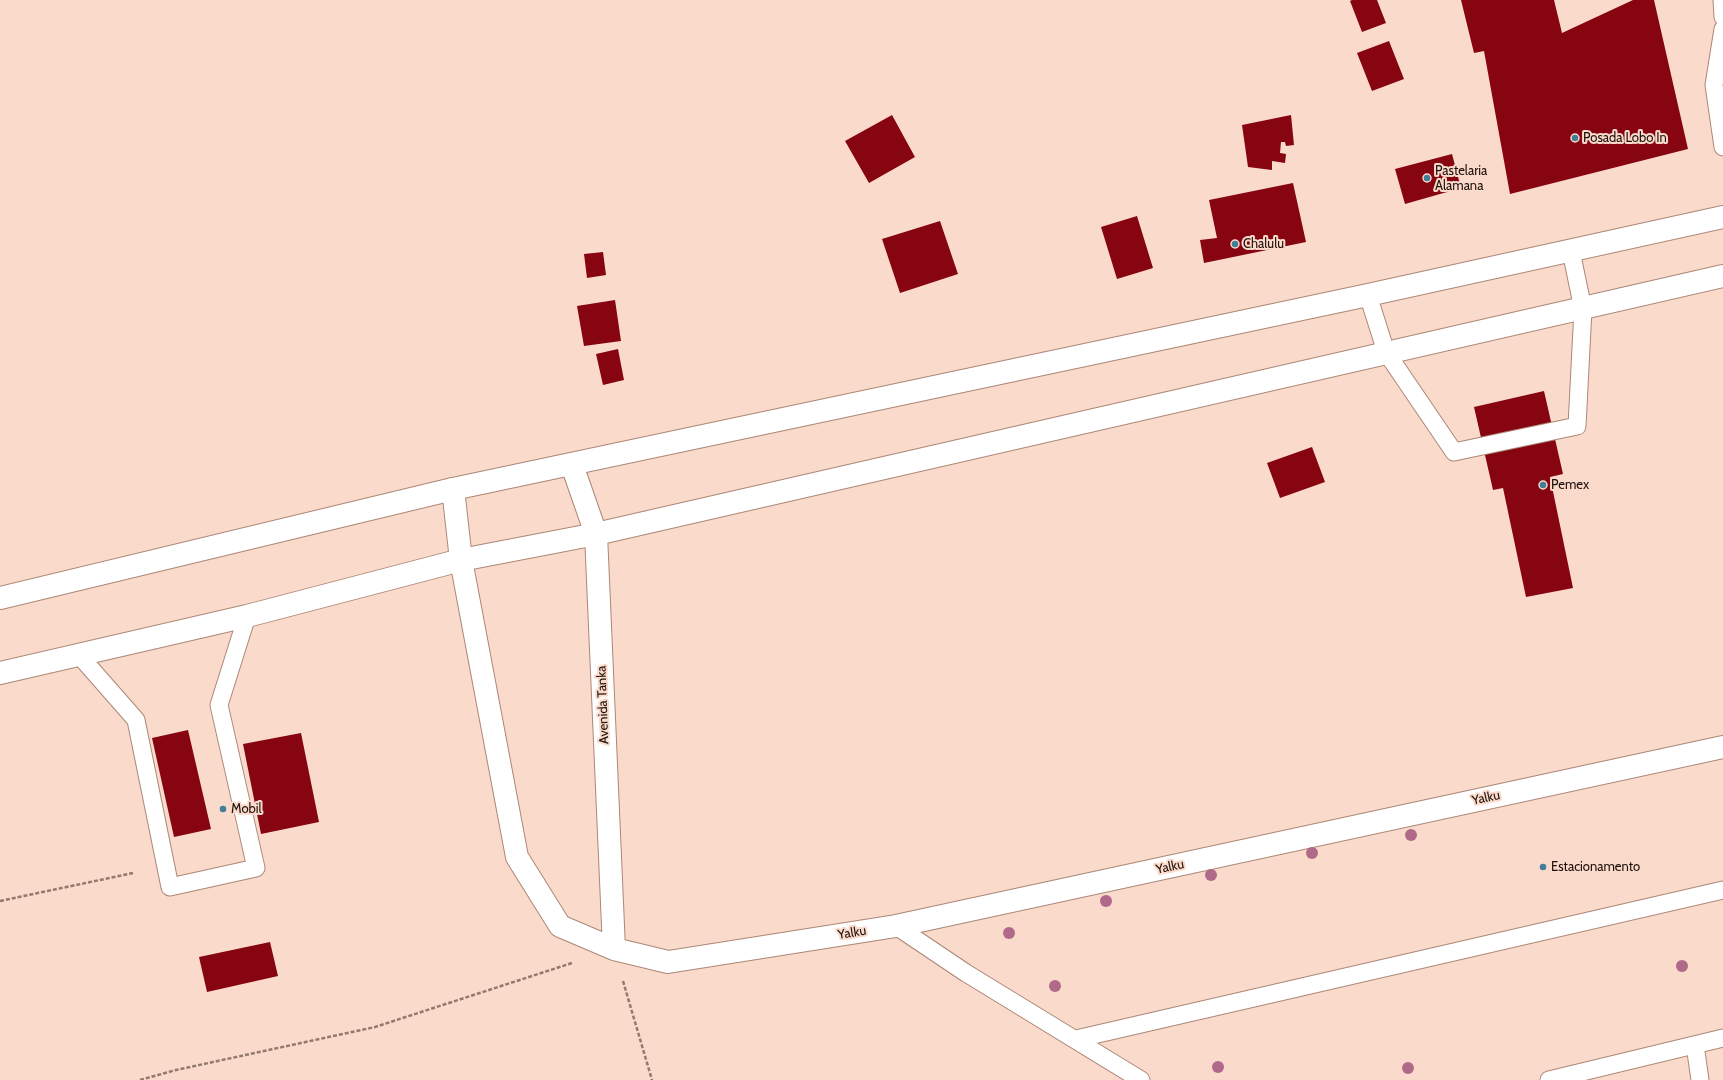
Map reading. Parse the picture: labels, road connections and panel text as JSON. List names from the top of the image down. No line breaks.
{"streets":{"main road":["Avenida Tanka","Yalku"]},"crossings":[["Avenida Tanka","Yalku"]],"places":["Posada Lobo In","Pastelaria Alamana","Chalulu","Pemex","Mobil","Estacionamento"]}
